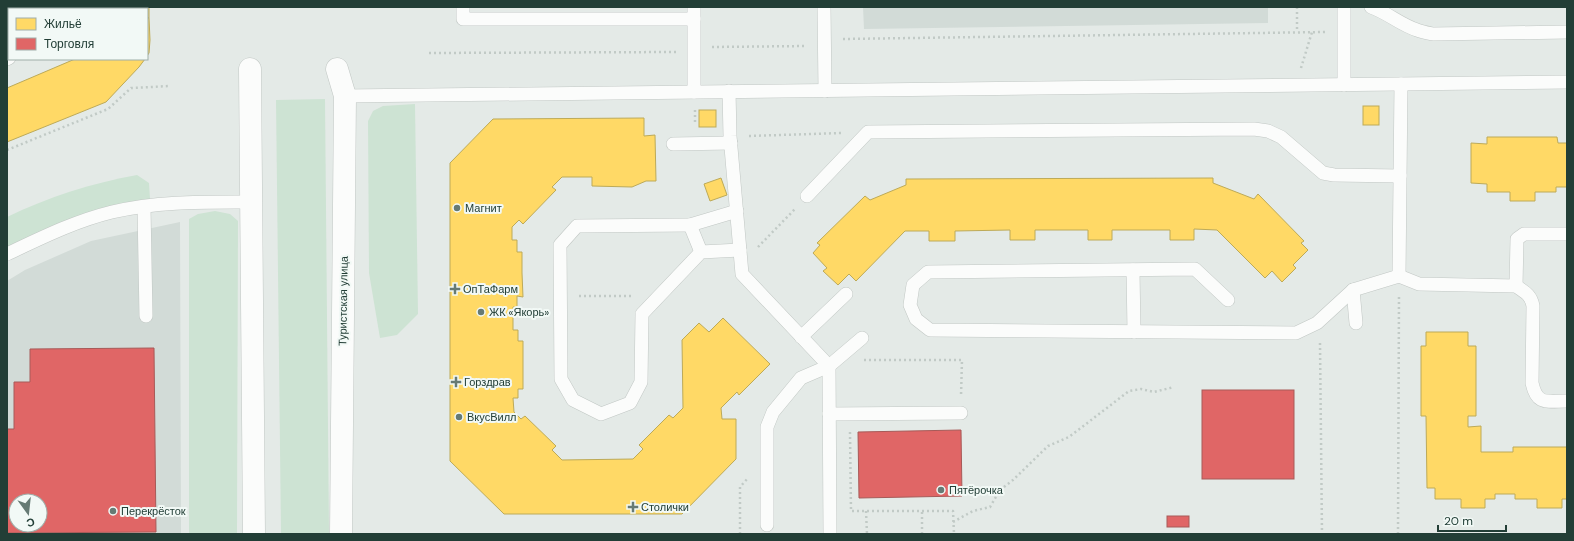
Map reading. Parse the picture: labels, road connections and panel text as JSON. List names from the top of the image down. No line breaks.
{"streets":{"street":["Туристская улица"]},"places":{"other":["Магнит","ЖК «Якорь»","ВкусВилл","Пятёрочка","Перекрёсток"],"health":["ОпТаФарм","Горздрав","Столички"]},"legend":["Жильё","Торговля"],"scale_bar":"20 m","north":"bottom"}
